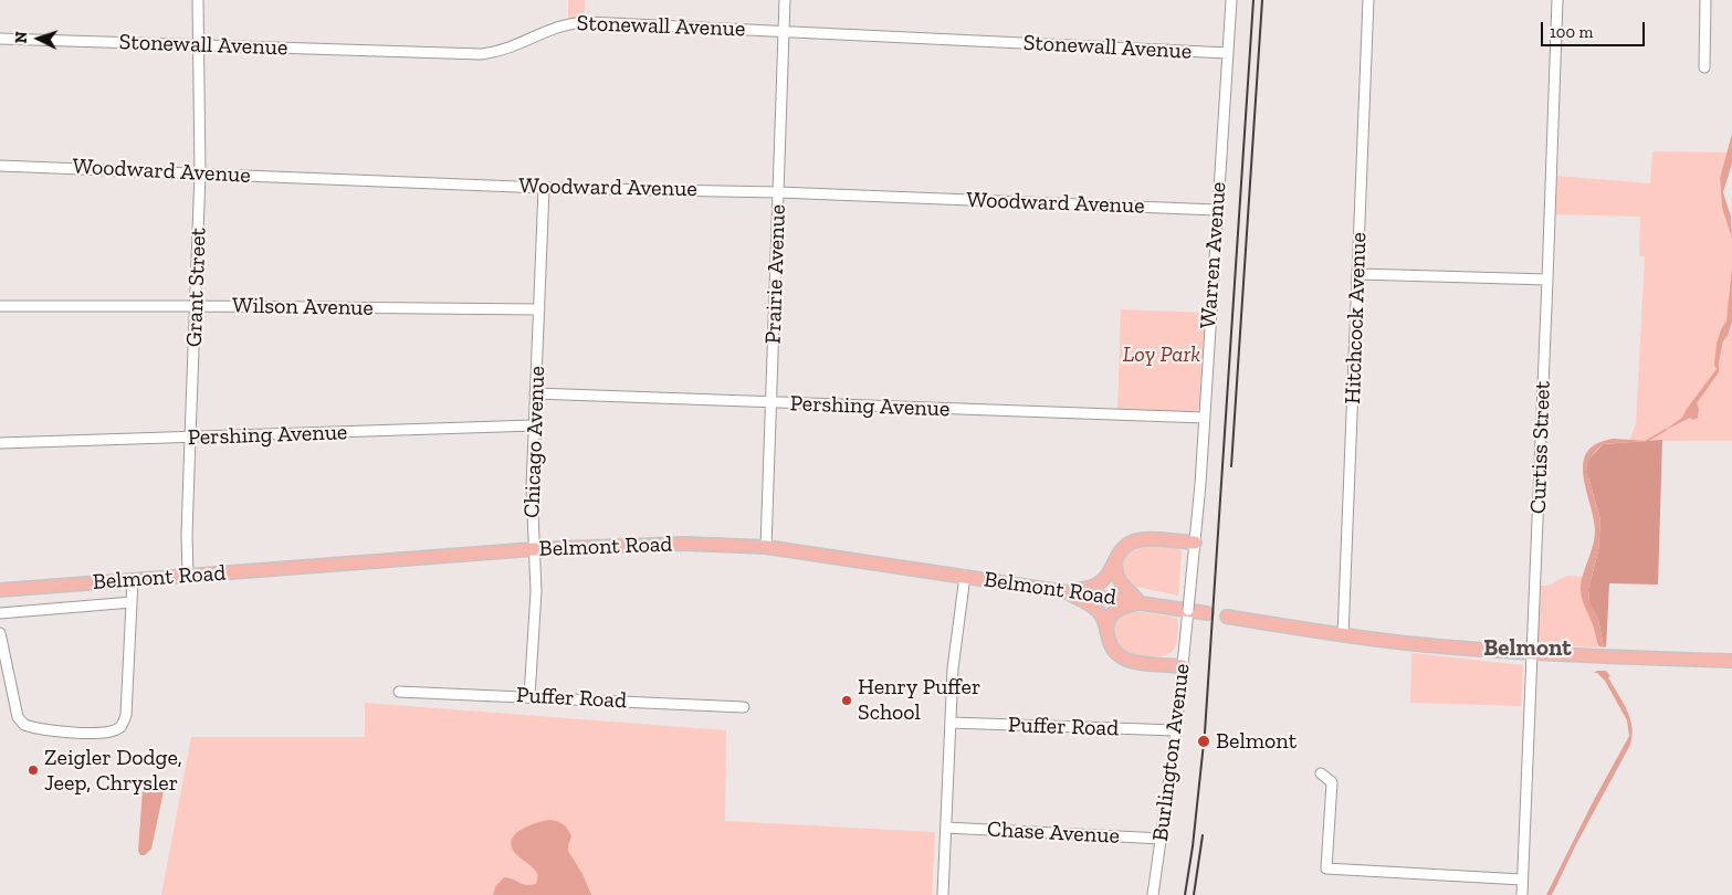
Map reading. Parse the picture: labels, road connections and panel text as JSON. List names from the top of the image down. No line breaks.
{"streets":{"main road":["Belmont Road"],"street":["Stonewall Avenue","Woodward Avenue","Warren Avenue","Prairie Avenue","Grant Street","Wilson Avenue","Hitchcock Avenue","Pershing Avenue","Chicago Avenue","Curtiss Street","Puffer Road","Burlington Avenue","Chase Avenue"]},"crossings":[["Stonewall Avenue","Warren Avenue"],["Stonewall Avenue","Prairie Avenue"],["Stonewall Avenue","Grant Street"],["Woodward Avenue","Warren Avenue"],["Woodward Avenue","Prairie Avenue"],["Woodward Avenue","Grant Street"],["Woodward Avenue","Chicago Avenue"],["Warren Avenue","Pershing Avenue"],["Warren Avenue","Burlington Avenue"],["Prairie Avenue","Pershing Avenue"],["Prairie Avenue","Belmont Road"],["Grant Street","Wilson Avenue"],["Grant Street","Pershing Avenue"],["Grant Street","Belmont Road"],["Wilson Avenue","Chicago Avenue"],["Pershing Avenue","Chicago Avenue"],["Chicago Avenue","Belmont Road"],["Chicago Avenue","Puffer Road"],["Puffer Road","Burlington Avenue"],["Burlington Avenue","Chase Avenue"]],"districts":["Belmont"],"parks":["Loy Park"],"places":["Henry Puffer School","Belmont","Zeigler Dodge, Jeep, Chrysler"],"scale_bar":"100 m","north":"left"}
